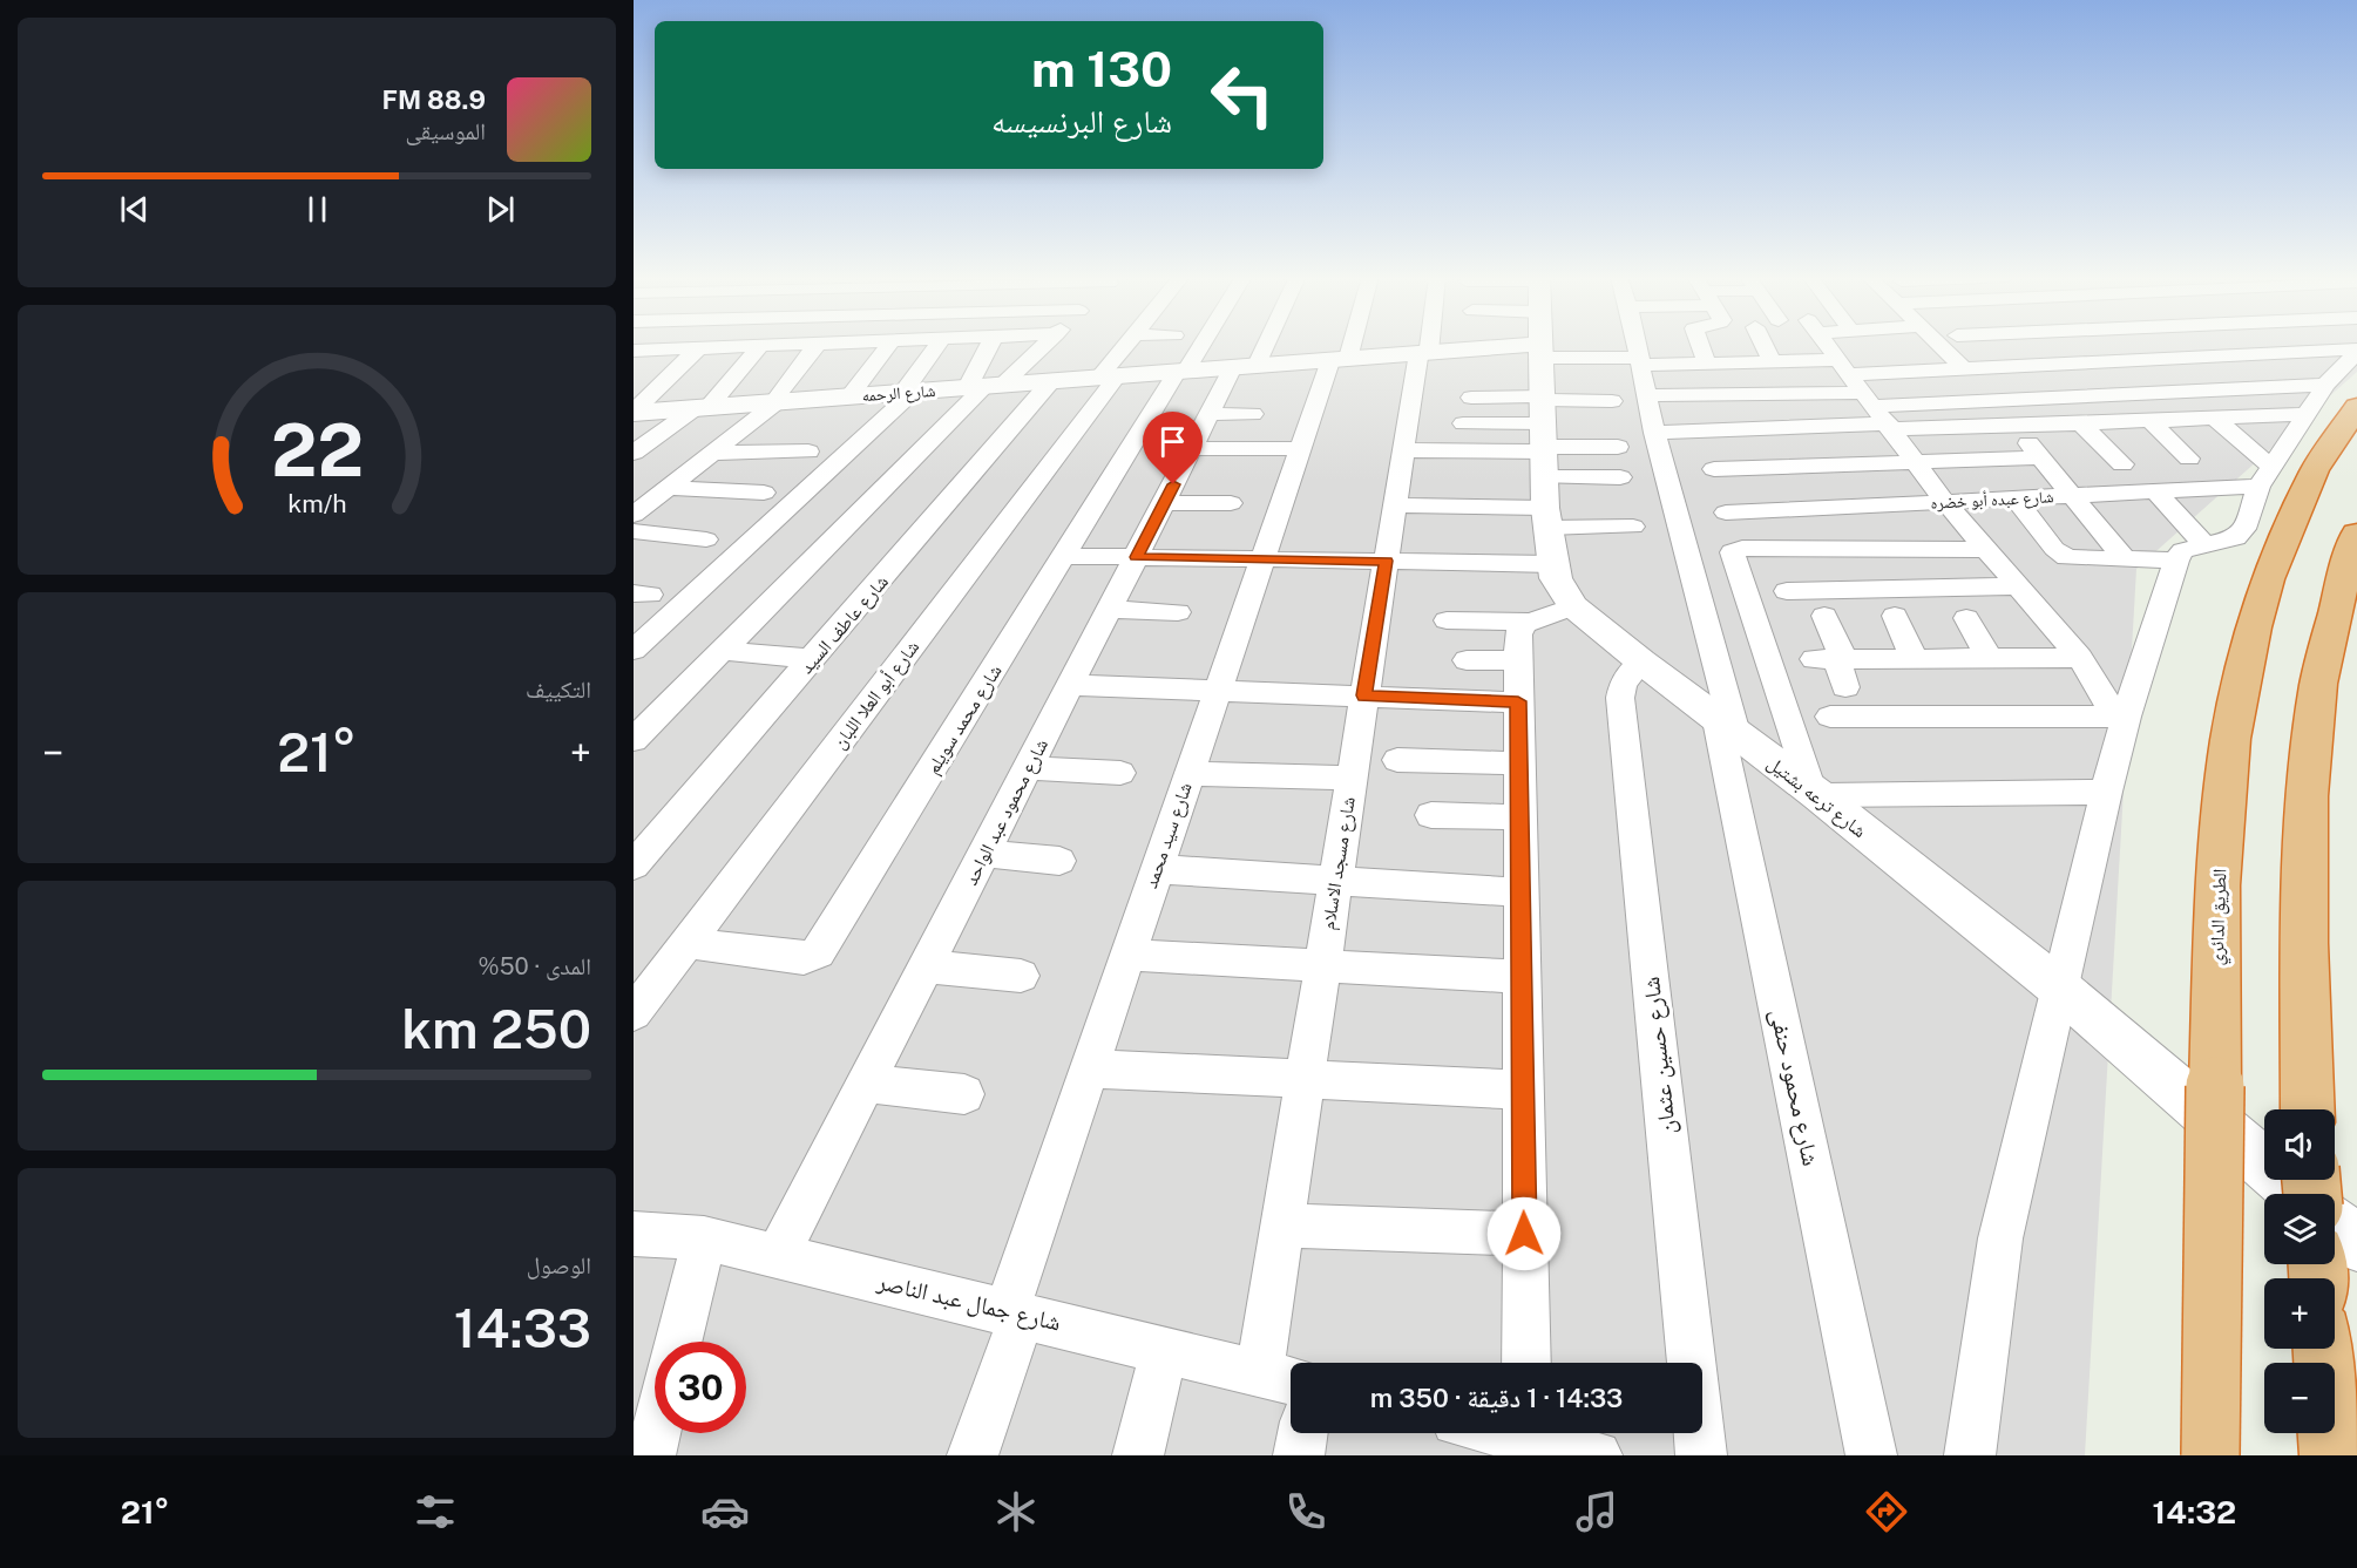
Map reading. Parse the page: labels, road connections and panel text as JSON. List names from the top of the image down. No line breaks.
{"streets":{"highway":["الطريق الدائري"],"street":["شارع الرحمه","شارع عبده أبو خضره","شارع عاطف السيد","شارع أبو العلا اللبان","شارع محمد سويلم","شارع ترعه بشتيل","شارع محمود عبد الواحد","شارع سيد محمد","شارع مسجد الاسلام","شارع حسين عثمان","شارع محمود حنفى","شارع جمال عبد الناصر"]},"crossings":[["شارع الرحمه","شارع عاطف السيد"],["شارع الرحمه","شارع أبو العلا اللبان"],["شارع الرحمه","شارع محمد سويلم"],["شارع الرحمه","شارع ترعه بشتيل"],["شارع الرحمه","شارع محمود عبد الواحد"],["شارع الرحمه","شارع سيد محمد"],["شارع الرحمه","شارع مسجد الاسلام"],["شارع أبو العلا اللبان","شارع محمد سويلم"],["شارع ترعه بشتيل","شارع حسين عثمان"],["شارع ترعه بشتيل","شارع محمود حنفى"],["شارع محمود عبد الواحد","شارع جمال عبد الناصر"],["شارع سيد محمد","شارع جمال عبد الناصر"],["شارع مسجد الاسلام","شارع جمال عبد الناصر"]],"page":{"turn":["130 m","شارع البرنسيسه"],"song":["88.9 FM","الموسيقى"],"tile":["التكييف",["المدى · 50%","250 km"],["الوصول","14:33"]],"heat":["−","21°","+"],"map_buttons":["+","−"],"limit":"30","trip":"14:33 · 1 دقيقة · 350 m","tabs":["14:32","21°"],"gauge":["22","km/h"]}}
